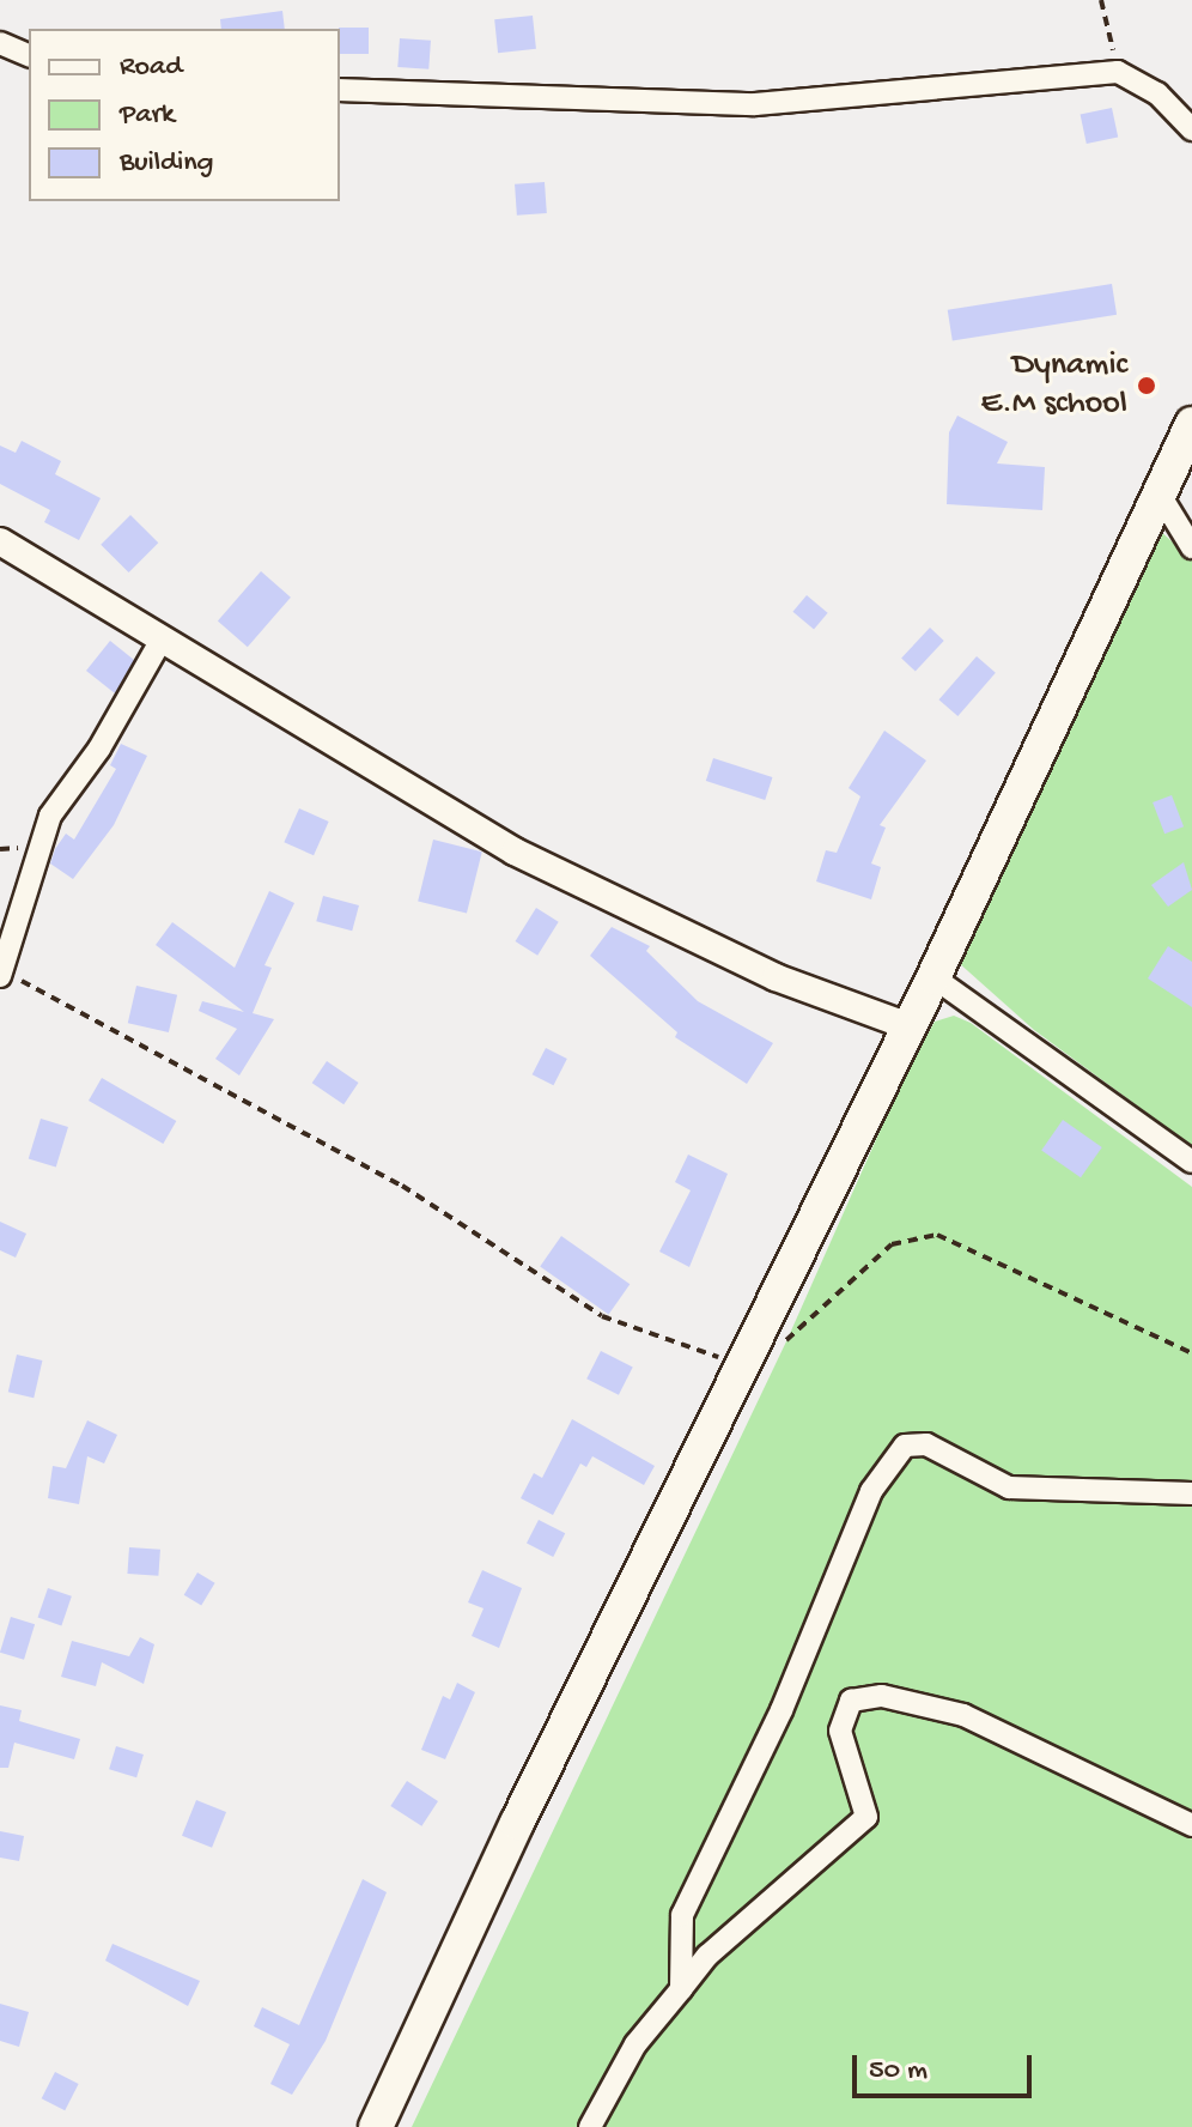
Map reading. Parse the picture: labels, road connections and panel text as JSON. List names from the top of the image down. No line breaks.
{"places":["Dynamic E.M school"],"legend":["Road","Park","Building"],"scale_bar":"50 m"}
